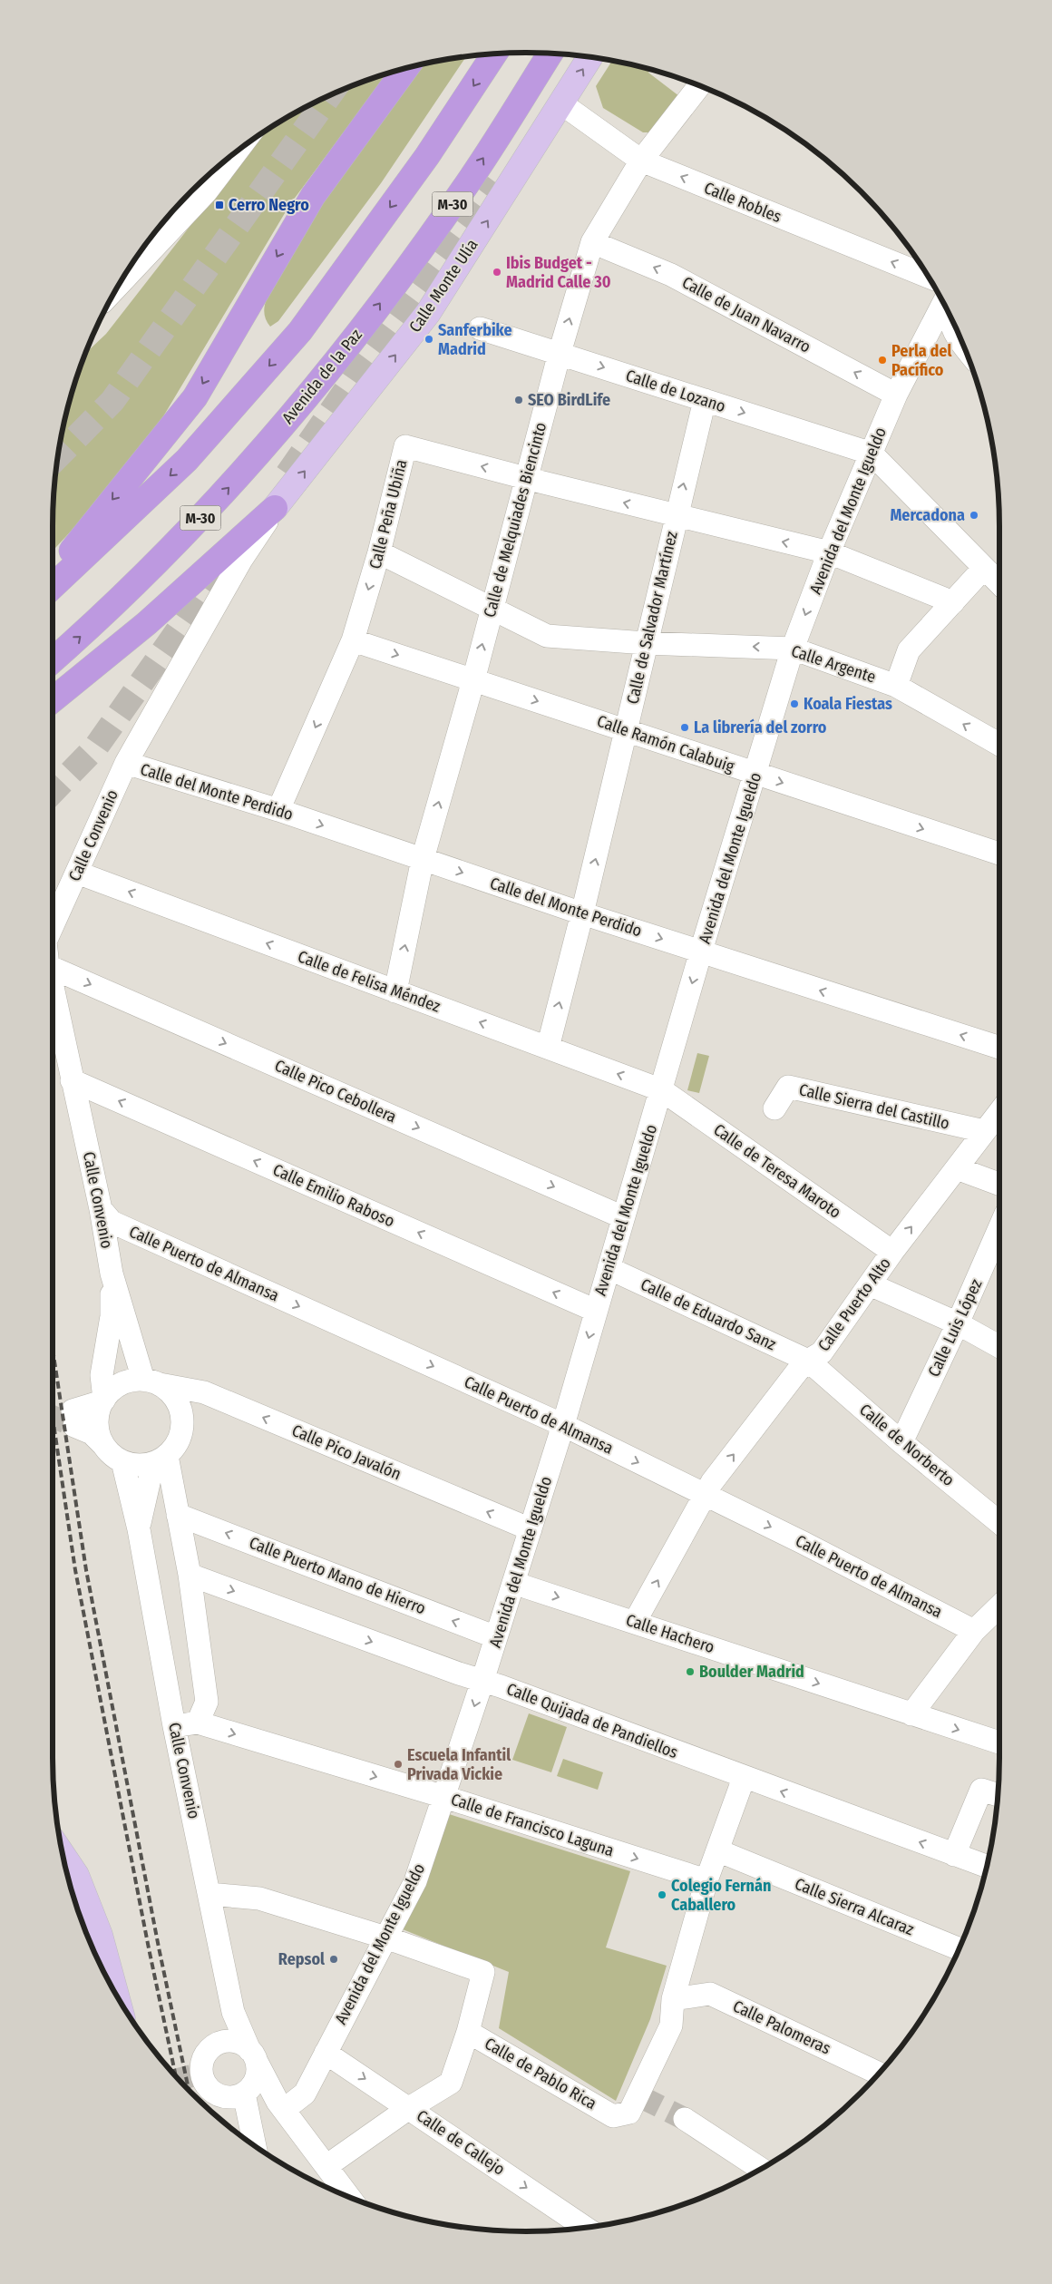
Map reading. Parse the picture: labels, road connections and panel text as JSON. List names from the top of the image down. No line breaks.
{"streets":{"highway":["M-30","Avenida de la Paz"],"main road":["Calle Monte Ulía"],"street":["Calle Robles","Calle de Juan Navarro","Calle de Lozano","Avenida del Monte Igueldo","Calle Peña Ubiña","Calle de Melquiades Biencinto","Calle de Salvador Martínez","Calle Argente","Calle Ramón Calabuig","Calle del Monte Perdido","Calle Convenio","Calle de Felisa Méndez","Calle Pico Cebollera","Calle Sierra del Castillo","Calle de Teresa Maroto","Calle Emilio Raboso","Calle Puerto de Almansa","Calle Puerto Alto","Calle de Eduardo Sanz","Calle Luis López","Calle de Norberto","Calle Pico Javalón","Calle Puerto Mano de Hierro","Calle Hachero","Calle Quijada de Pandiellos","Calle de Francisco Laguna","Calle Sierra Alcaraz","Calle Palomeras","Calle de Pablo Rica","Calle de Callejo"]},"crossings":[["Calle Robles","Calle Monte Ulía"],["Calle Robles","Calle de Melquiades Biencinto"],["Calle Monte Ulía","Calle Convenio"],["Calle de Juan Navarro","Avenida del Monte Igueldo"],["Calle de Juan Navarro","Calle de Melquiades Biencinto"],["Calle de Lozano","Avenida del Monte Igueldo"],["Calle de Lozano","Calle de Melquiades Biencinto"],["Calle de Lozano","Calle de Salvador Martínez"],["Avenida del Monte Igueldo","Calle Peña Ubiña"],["Avenida del Monte Igueldo","Calle Argente"],["Avenida del Monte Igueldo","Calle Ramón Calabuig"],["Avenida del Monte Igueldo","Calle del Monte Perdido"],["Avenida del Monte Igueldo","Calle Convenio"],["Avenida del Monte Igueldo","Calle de Felisa Méndez"],["Avenida del Monte Igueldo","Calle Pico Cebollera"],["Avenida del Monte Igueldo","Calle de Teresa Maroto"],["Avenida del Monte Igueldo","Calle Emilio Raboso"],["Avenida del Monte Igueldo","Calle Puerto de Almansa"],["Avenida del Monte Igueldo","Calle de Eduardo Sanz"],["Avenida del Monte Igueldo","Calle Pico Javalón"],["Avenida del Monte Igueldo","Calle Puerto Mano de Hierro"],["Avenida del Monte Igueldo","Calle Hachero"],["Avenida del Monte Igueldo","Calle Quijada de Pandiellos"],["Avenida del Monte Igueldo","Calle de Francisco Laguna"],["Avenida del Monte Igueldo","Calle de Callejo"],["Calle Peña Ubiña","Calle de Melquiades Biencinto"],["Calle Peña Ubiña","Calle de Salvador Martínez"],["Calle Peña Ubiña","Calle Argente"],["Calle Peña Ubiña","Calle Ramón Calabuig"],["Calle Peña Ubiña","Calle del Monte Perdido"],["Calle de Melquiades Biencinto","Calle Argente"],["Calle de Melquiades Biencinto","Calle Ramón Calabuig"],["Calle de Melquiades Biencinto","Calle del Monte Perdido"],["Calle de Melquiades Biencinto","Calle de Felisa Méndez"],["Calle de Salvador Martínez","Calle Argente"],["Calle de Salvador Martínez","Calle Ramón Calabuig"],["Calle de Salvador Martínez","Calle del Monte Perdido"],["Calle de Salvador Martínez","Calle de Felisa Méndez"],["Calle del Monte Perdido","Calle Convenio"],["Calle Convenio","Calle de Felisa Méndez"],["Calle Convenio","Calle Emilio Raboso"],["Calle Convenio","Calle Puerto de Almansa"],["Calle Convenio","Calle Pico Javalón"],["Calle Convenio","Calle Puerto Mano de Hierro"],["Calle Convenio","Calle Quijada de Pandiellos"],["Calle Convenio","Calle de Francisco Laguna"],["Calle de Felisa Méndez","Calle de Teresa Maroto"],["Calle Sierra del Castillo","Calle Puerto Alto"],["Calle de Teresa Maroto","Calle Puerto Alto"],["Calle Puerto de Almansa","Calle Puerto Alto"],["Calle Puerto Alto","Calle de Eduardo Sanz"],["Calle Puerto Alto","Calle de Norberto"],["Calle Puerto Alto","Calle Hachero"],["Calle de Eduardo Sanz","Calle de Norberto"],["Calle Luis López","Calle de Norberto"],["Calle Palomeras","Calle de Pablo Rica"]],"one_way":["Calle Robles","Calle Monte Ulía","Calle de Juan Navarro","Calle de Lozano","Calle de Melquiades Biencinto","Calle de Salvador Martínez","Calle Argente","Calle Ramón Calabuig","Calle de Felisa Méndez","Calle Pico Cebollera","Calle Emilio Raboso","Calle Puerto de Almansa","Calle Puerto Alto","Calle Pico Javalón","Calle Puerto Mano de Hierro","Calle Hachero","Calle de Callejo"],"places":{"transit":["Cerro Negro"],"other":["Ibis Budget - Madrid Calle 30","Sanferbike Madrid","Perla del Pacífico","SEO BirdLife","Mercadona","Koala Fiestas","La librería del zorro","Boulder Madrid","Escuela Infantil Privada Vickie","Colegio Fernán Caballero","Repsol"]}}
